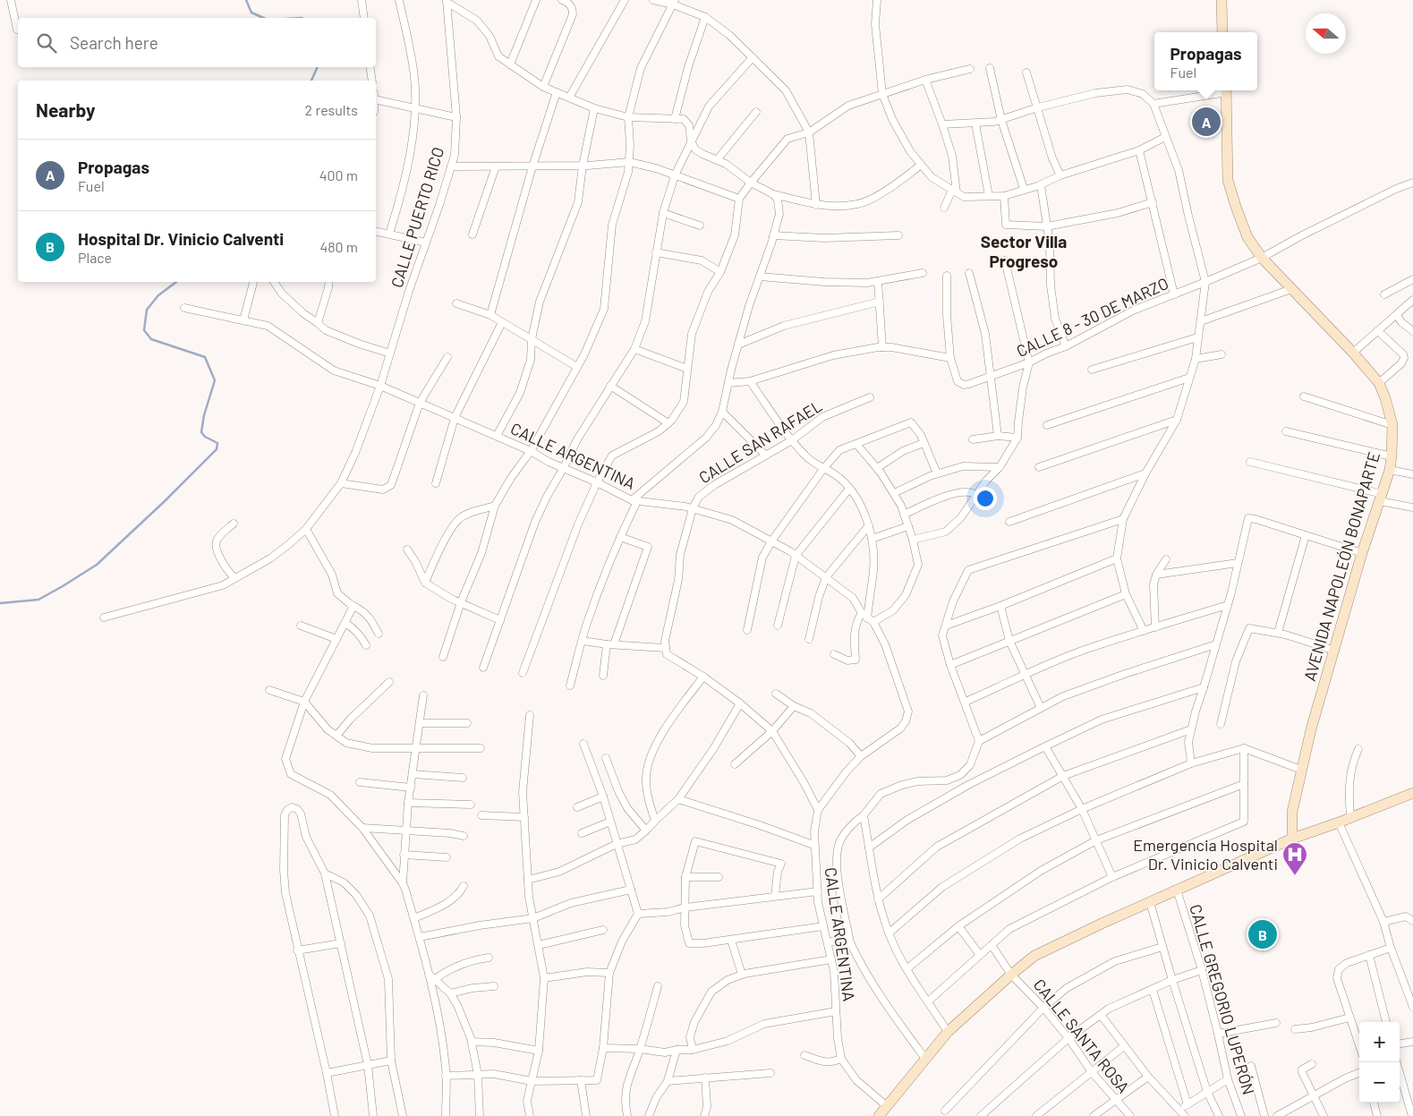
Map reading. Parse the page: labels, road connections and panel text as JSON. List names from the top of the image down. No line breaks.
{"streets":{"main road":["AVENIDA NAPOLEÓN BONAPARTE"],"street":["CALLE PUERTO RICO","CALLE 8 - 30 DE MARZO","CALLE SAN RAFAEL","CALLE ARGENTINA","CALLE GREGORIO LUPERÓN","CALLE SANTA ROSA"]},"crossings":[["CALLE PUERTO RICO","CALLE ARGENTINA"],["CALLE 8 - 30 DE MARZO","AVENIDA NAPOLEÓN BONAPARTE"],["CALLE SAN RAFAEL","CALLE ARGENTINA"]],"districts":["Sector Villa Progreso"],"places":{"hospital":["Emergencia Hospital Dr. Vinicio Calventi"]},"north":"left","page":{"search":"Search here","popup":["Propagas","Fuel"],"heading":["Nearby","2 results"],"pins":["A","B"],"list":[{"mark":"A","name":"Propagas","note":"Fuel","value":"400 m"},{"mark":"B","name":"Hospital Dr. Vinicio Calventi","note":"Place","value":"480 m"}],"map_buttons":["+","−"]}}
